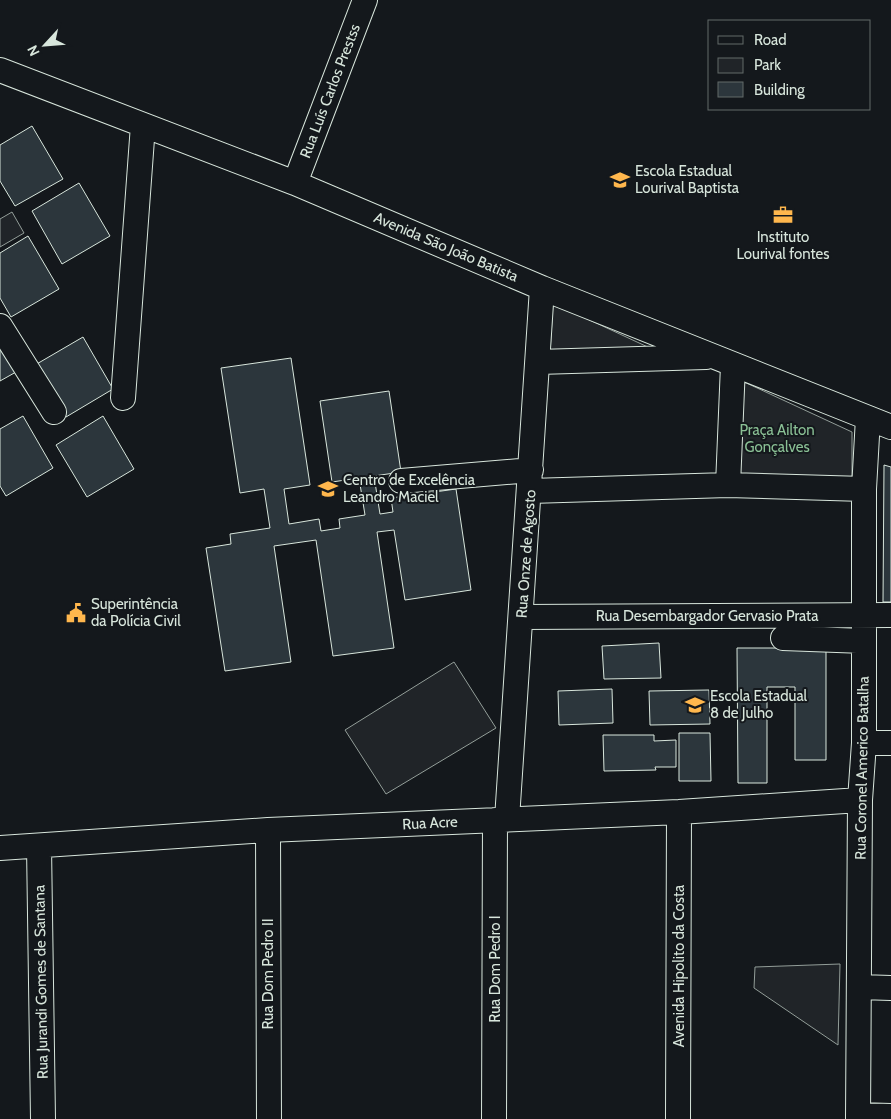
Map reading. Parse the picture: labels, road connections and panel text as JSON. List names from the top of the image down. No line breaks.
{"streets":{"street":["Rua Luís Carlos Prestss","Avenida São João Batista","Rua Onze de Agosto","Rua Desembargador Gervasio Prata","Rua Coronel Americo Batalha","Rua Acre","Avenida Hipolito da Costa","Rua Dom Pedro I","Rua Dom Pedro II","Rua Jurandi Gomes de Santana"]},"crossings":[["Rua Luís Carlos Prestss","Avenida São João Batista"],["Avenida São João Batista","Rua Onze de Agosto"],["Avenida São João Batista","Rua Coronel Americo Batalha"],["Rua Onze de Agosto","Rua Desembargador Gervasio Prata"],["Rua Onze de Agosto","Rua Acre"],["Rua Onze de Agosto","Rua Dom Pedro I"],["Rua Desembargador Gervasio Prata","Rua Coronel Americo Batalha"],["Rua Coronel Americo Batalha","Rua Acre"],["Rua Acre","Avenida Hipolito da Costa"],["Rua Acre","Rua Dom Pedro I"],["Rua Acre","Rua Dom Pedro II"],["Rua Acre","Rua Jurandi Gomes de Santana"]],"parks":["Praça Ailton Gonçalves"],"places":{"school or university":["Escola Estadual Lourival Baptista","Centro de Excelência Leandro Maciel","Escola Estadual 8 de Julho"],"office":["Instituto Lourival fontes"],"public building":["Superintência da Polícia Civil"]},"legend":["Road","Park","Building"],"north":"bottom left"}
